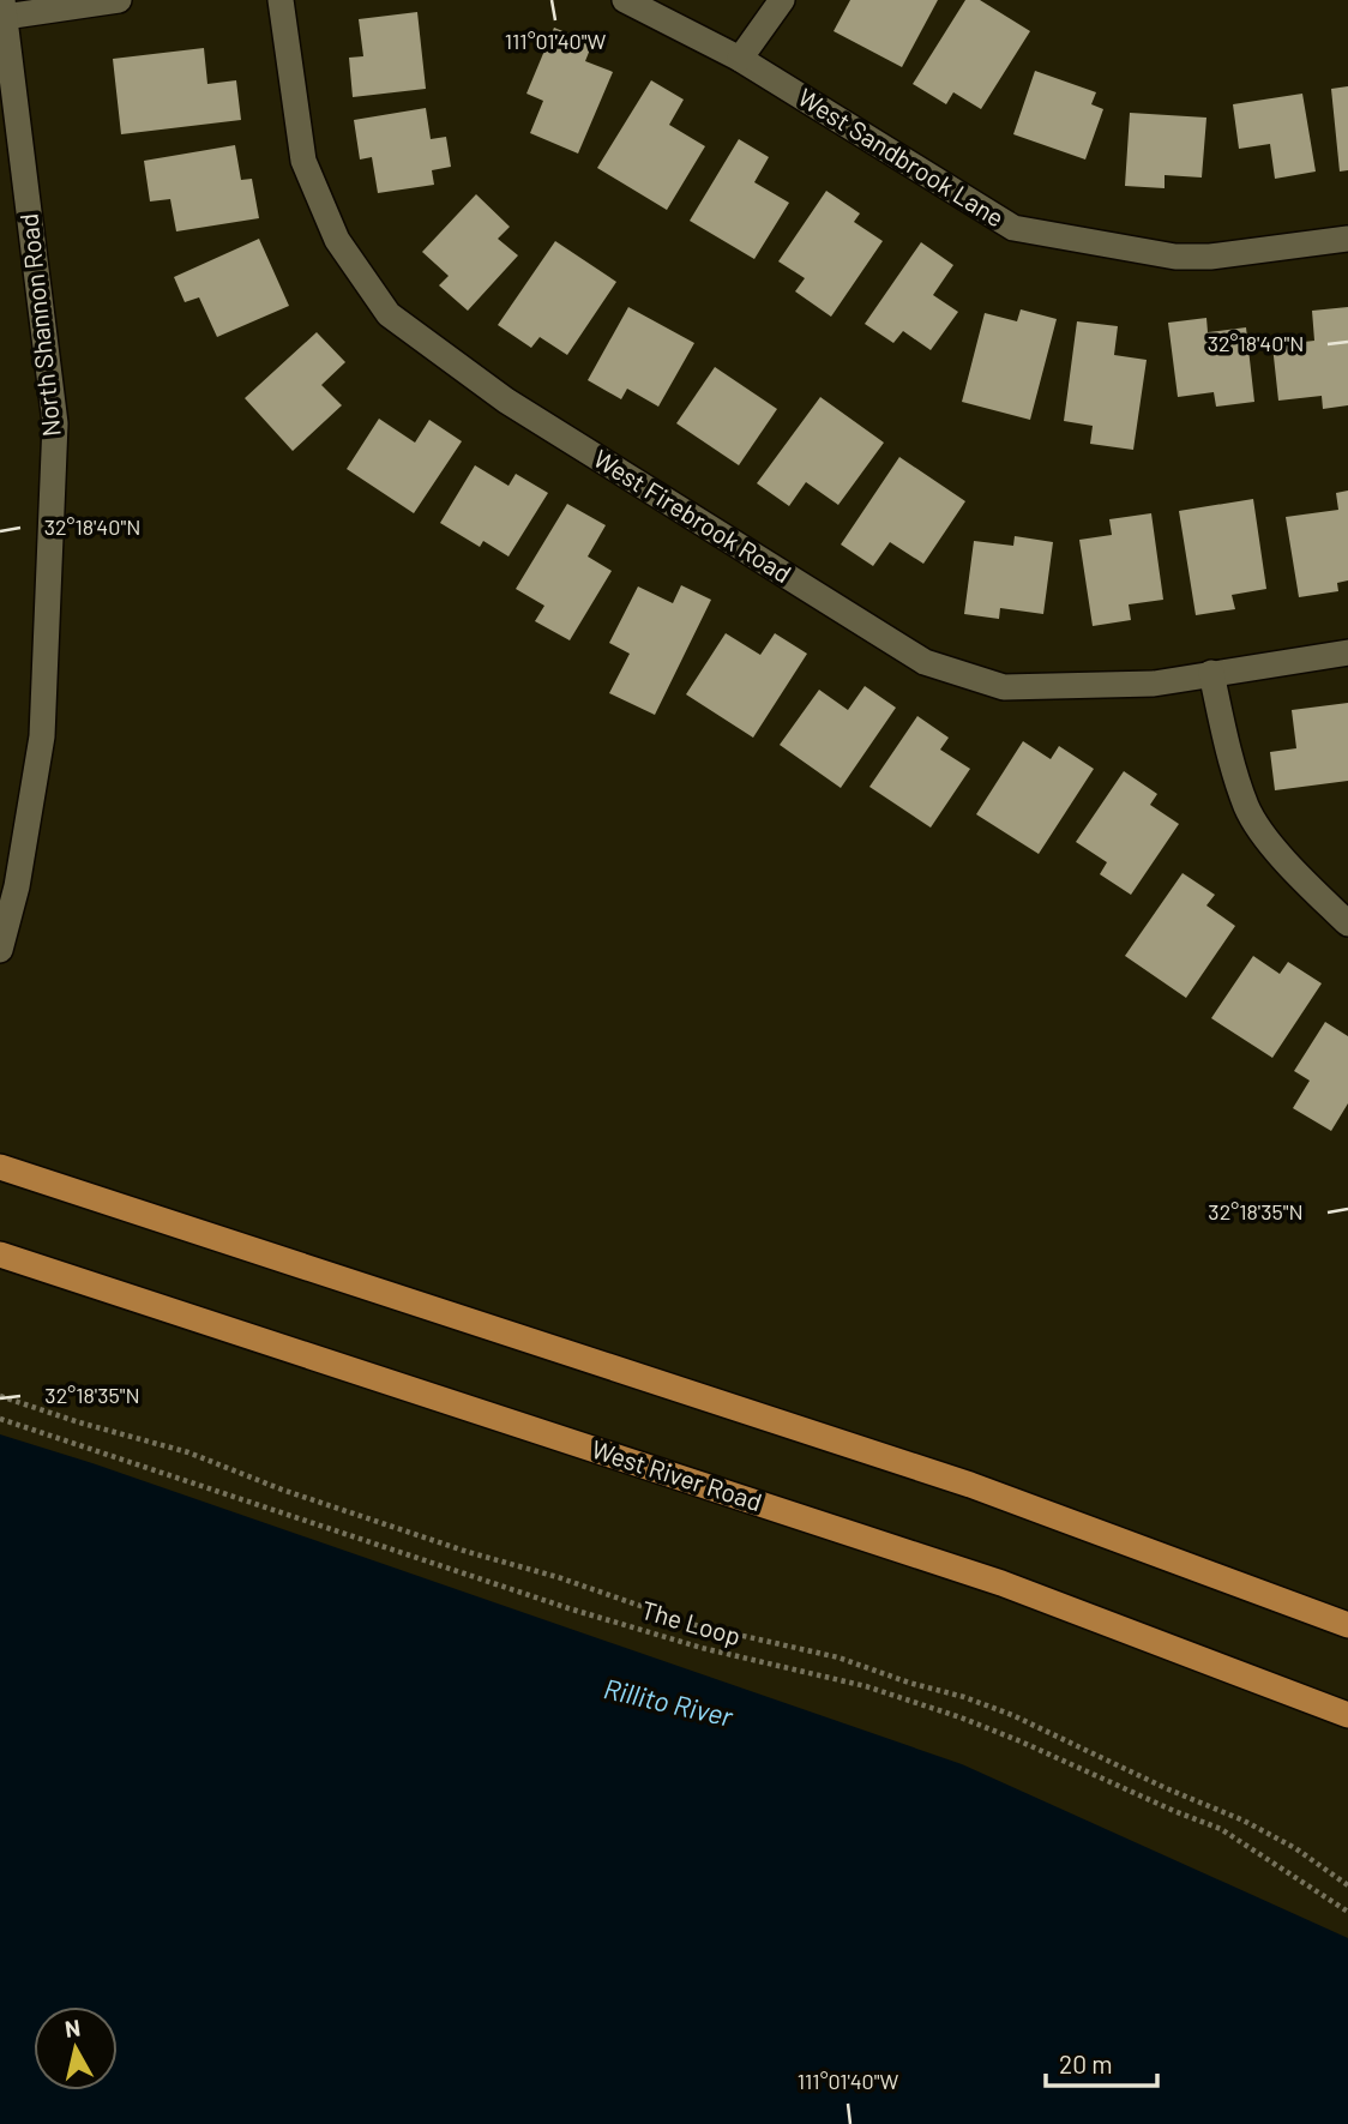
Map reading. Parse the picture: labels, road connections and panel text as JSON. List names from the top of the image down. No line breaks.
{"streets":{"main road":["West River Road"],"street":["West Sandbrook Lane","North Shannon Road","West Firebrook Road"],"path":["The Loop"]},"water":["Rillito River"],"scale_bar":"20 m","north":"top","coordinates":["111°01'40\"W","32°18'40\"N","32°18'35\"N"]}
